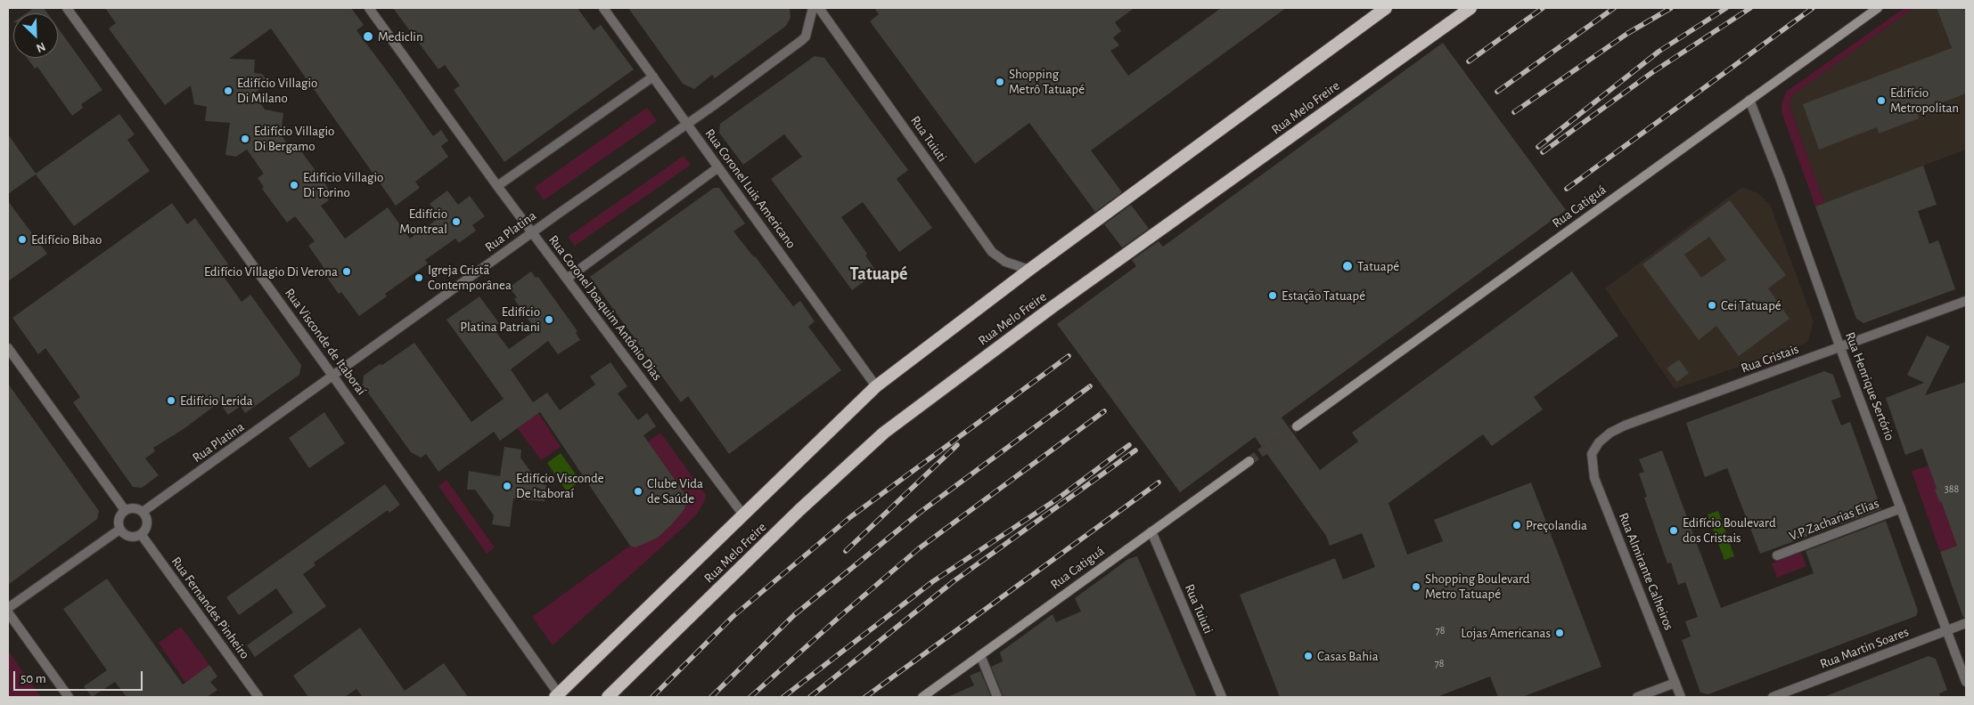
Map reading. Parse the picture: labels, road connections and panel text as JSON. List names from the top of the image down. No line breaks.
{"streets":{"highway":["Rua Melo Freire"],"main road":["Rua Catiguá"],"street":["Rua Tuiuti","Rua Coronel Luis Americano","Rua Platina","Rua Coronel Joaquim Antônio Dias","Rua Visconde de Itaboraí","Rua Cristais","Rua Henrique Sertório","V.P Zacharias Elias","Rua Almirante Calheiros","Rua Fernandes Pinheiro","Rua Martin Soares"]},"crossings":[["Rua Melo Freire","Rua Tuiuti"],["Rua Melo Freire","Rua Coronel Luis Americano"],["Rua Melo Freire","Rua Coronel Joaquim Antônio Dias"],["Rua Melo Freire","Rua Visconde de Itaboraí"],["Rua Tuiuti","Rua Catiguá"],["Rua Coronel Luis Americano","Rua Platina"],["Rua Catiguá","Rua Henrique Sertório"],["Rua Platina","Rua Coronel Joaquim Antônio Dias"],["Rua Platina","Rua Visconde de Itaboraí"],["Rua Platina","Rua Fernandes Pinheiro"],["Rua Cristais","Rua Henrique Sertório"],["Rua Cristais","Rua Almirante Calheiros"],["Rua Henrique Sertório","V.P Zacharias Elias"],["Rua Henrique Sertório","Rua Martin Soares"]],"districts":["Tatuapé"],"places":["Mediclin","Shopping Metrô Tatuapé","Edifício Villagio Di Milano","Edifício Metropolitan","Edifício Villagio Di Bergamo","Edifício Villagio Di Torino","Edifício Montreal","Edifício Bibao","Tatuapé","Edifício Villagio Di Verona","Igreja Cristã Contemporânea","Estação Tatuapé","Cei Tatuapé","Edifício Platina Patriani","Edifício Lerida","Edifício Visconde De Itaboraí","Clube Vida de Saúde","Preçolandia","Edifício Boulevard dos Cristais","Shopping Boulevard Metro Tatuapé","Lojas Americanas","Casas Bahia"],"house_numbers":["388","78","78"],"scale_bar":"50 m","north":"bottom right"}
